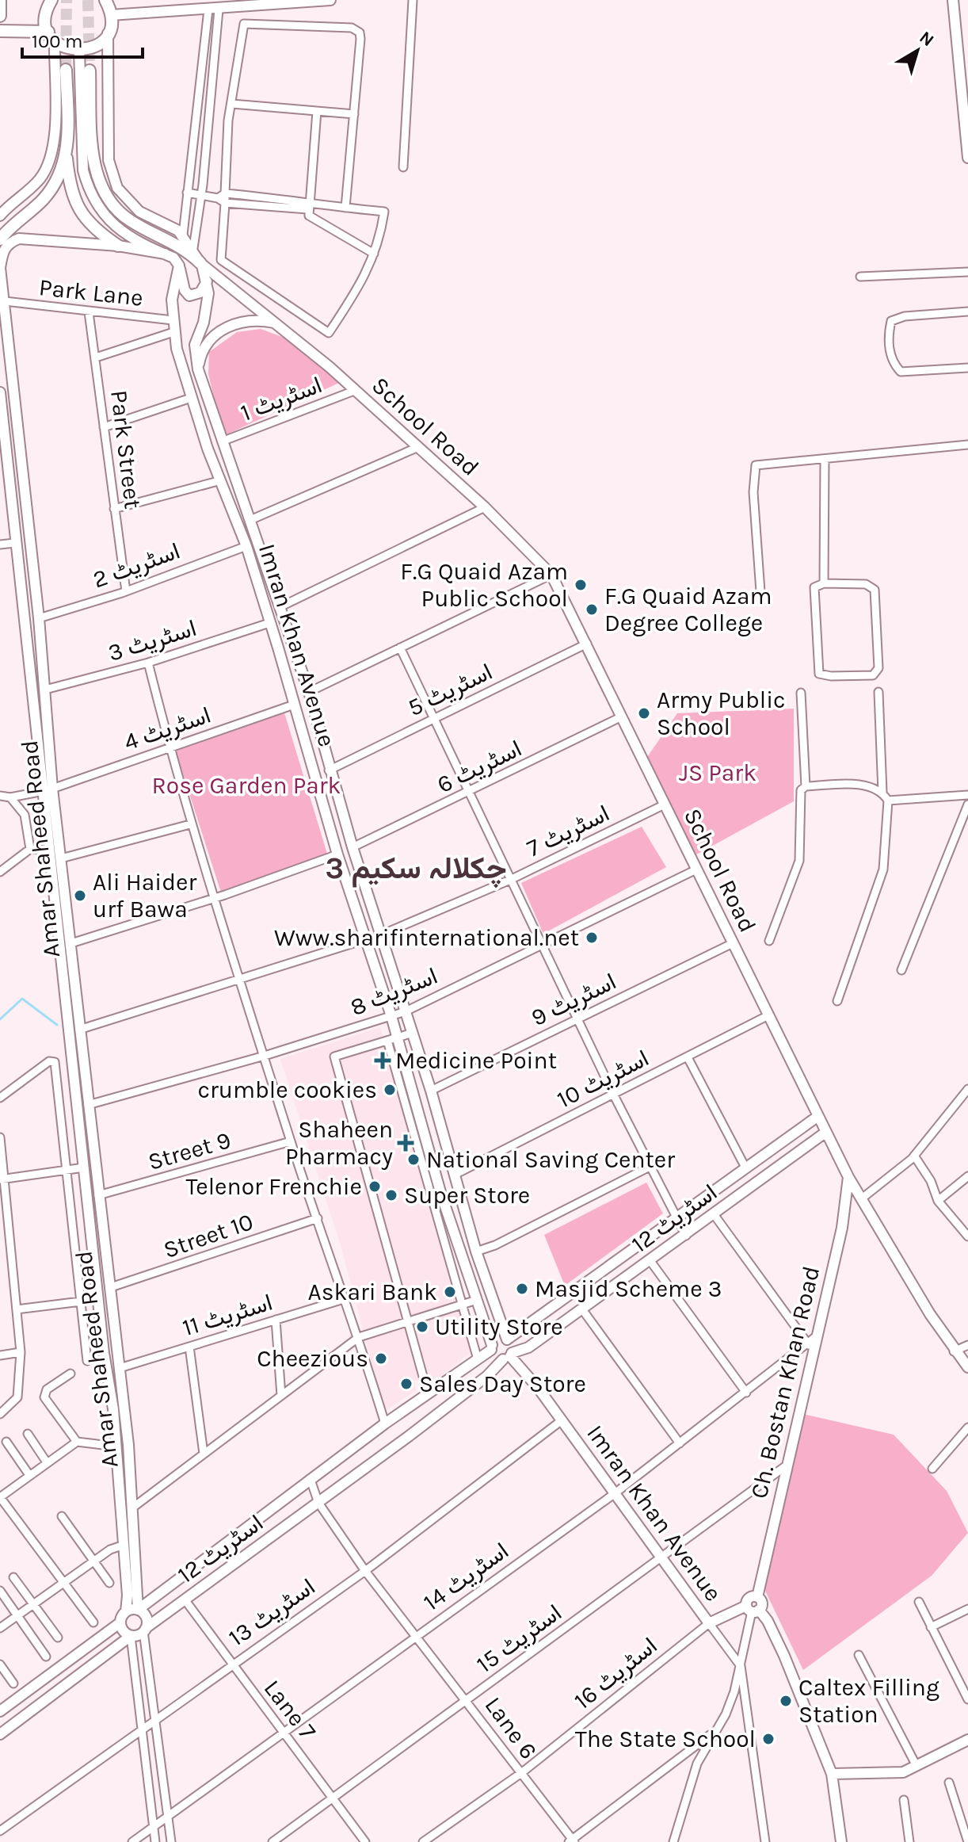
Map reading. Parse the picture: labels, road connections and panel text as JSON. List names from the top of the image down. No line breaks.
{"streets":{"main road":["School Road","Imran Khan Avenue","Amar Shaheed Road","اسٹریٹ 12","Ch. Bostan Khan Road"],"street":["Park Lane","اسٹریٹ 1","Park Street","اسٹریٹ 2","اسٹریٹ 3","اسٹریٹ 5","اسٹریٹ 4","اسٹریٹ 6","اسٹریٹ 7","اسٹریٹ 8","اسٹریٹ 9","اسٹریٹ 10","Street 9","Street 10","اسٹریٹ 11","اسٹریٹ 14","اسٹریٹ 13","اسٹریٹ 15","اسٹریٹ 16","Lane 7","Lane 6"]},"crossings":[["Park Lane","Park Street"],["Park Lane","Imran Khan Avenue"],["Park Lane","Amar Shaheed Road"],["اسٹریٹ 1","School Road"],["اسٹریٹ 1","Imran Khan Avenue"],["School Road","Imran Khan Avenue"],["School Road","اسٹریٹ 5"],["School Road","اسٹریٹ 6"],["School Road","اسٹریٹ 7"],["School Road","اسٹریٹ 8"],["School Road","اسٹریٹ 9"],["School Road","اسٹریٹ 10"],["School Road","اسٹریٹ 12"],["School Road","Ch. Bostan Khan Road"],["Park Street","اسٹریٹ 2"],["اسٹریٹ 2","Imran Khan Avenue"],["اسٹریٹ 2","Amar Shaheed Road"],["اسٹریٹ 3","Imran Khan Avenue"],["اسٹریٹ 3","Amar Shaheed Road"],["Imran Khan Avenue","اسٹریٹ 5"],["Imran Khan Avenue","اسٹریٹ 4"],["Imran Khan Avenue","اسٹریٹ 6"],["Imran Khan Avenue","اسٹریٹ 7"],["Imran Khan Avenue","اسٹریٹ 8"],["Imran Khan Avenue","اسٹریٹ 9"],["Imran Khan Avenue","اسٹریٹ 10"],["Imran Khan Avenue","اسٹریٹ 12"],["Imran Khan Avenue","اسٹریٹ 14"],["Imran Khan Avenue","اسٹریٹ 13"],["Imran Khan Avenue","اسٹریٹ 15"],["Imran Khan Avenue","اسٹریٹ 16"],["اسٹریٹ 4","Amar Shaheed Road"],["Amar Shaheed Road","اسٹریٹ 8"],["Amar Shaheed Road","Street 9"],["Amar Shaheed Road","اسٹریٹ 12"],["Amar Shaheed Road","Street 10"],["Amar Shaheed Road","اسٹریٹ 11"],["اسٹریٹ 12","Lane 7"],["اسٹریٹ 12","Lane 6"],["Ch. Bostan Khan Road","اسٹریٹ 14"],["Ch. Bostan Khan Road","اسٹریٹ 15"],["اسٹریٹ 14","Lane 7"],["اسٹریٹ 14","Lane 6"],["اسٹریٹ 13","Lane 7"],["اسٹریٹ 13","Lane 6"],["اسٹریٹ 15","Lane 7"],["اسٹریٹ 15","Lane 6"],["اسٹریٹ 16","Lane 6"]],"districts":["چکلالہ سکیم 3"],"parks":["JS Park","Rose Garden Park"],"places":{"other":["F.G Quaid Azam Public School","F.G Quaid Azam Degree College","Army Public School","Ali Haider urf Bawa","Www.sharifinternational.net","crumble cookies","National Saving Center","Telenor Frenchie","Super Store","Masjid Scheme 3","Askari Bank","Utility Store","Cheezious","Sales Day Store","Caltex Filling Station","The State School"],"health":["Medicine Point","Shaheen Pharmacy"]},"scale_bar":"100 m","north":"top right"}
